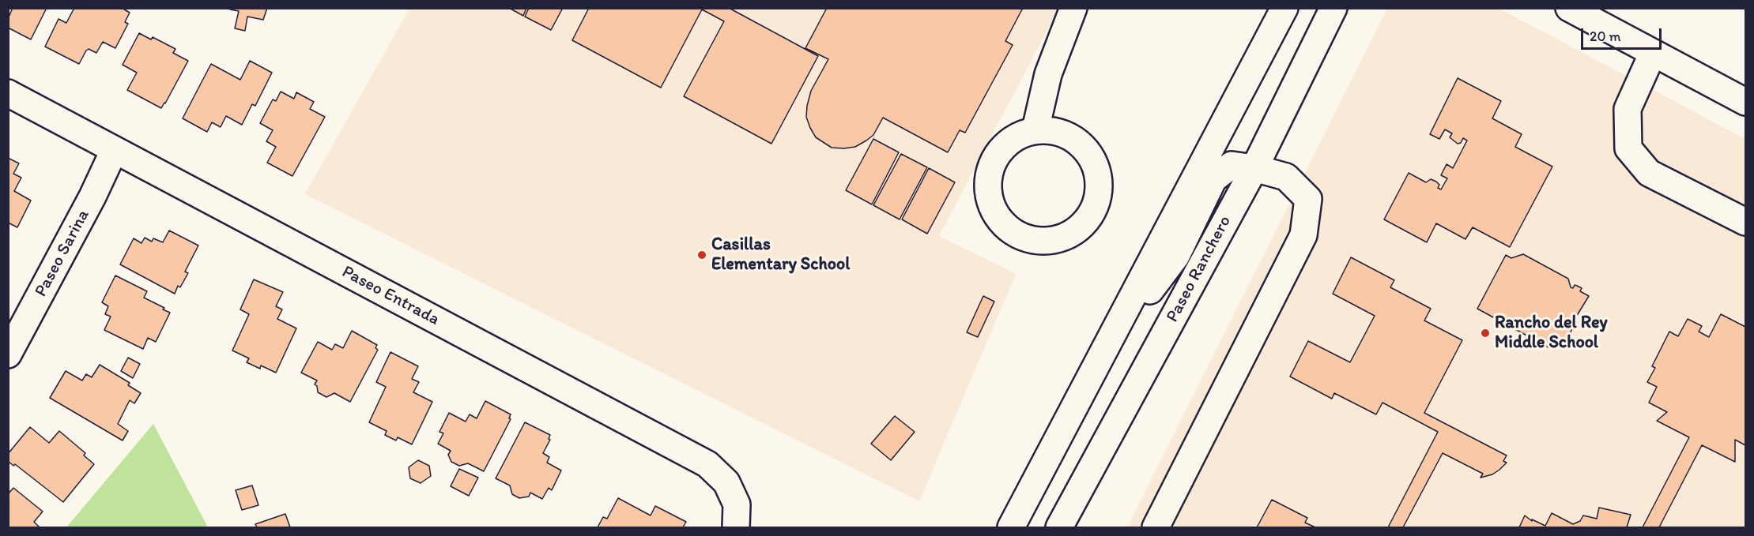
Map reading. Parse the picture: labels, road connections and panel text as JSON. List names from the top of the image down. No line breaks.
{"streets":{"main road":["Paseo Sarina","Paseo Ranchero","Paseo Entrada"]},"crossings":[["Paseo Sarina","Paseo Entrada"]],"places":["Casillas Elementary School","Rancho del Rey Middle School"],"scale_bar":"20 m"}
